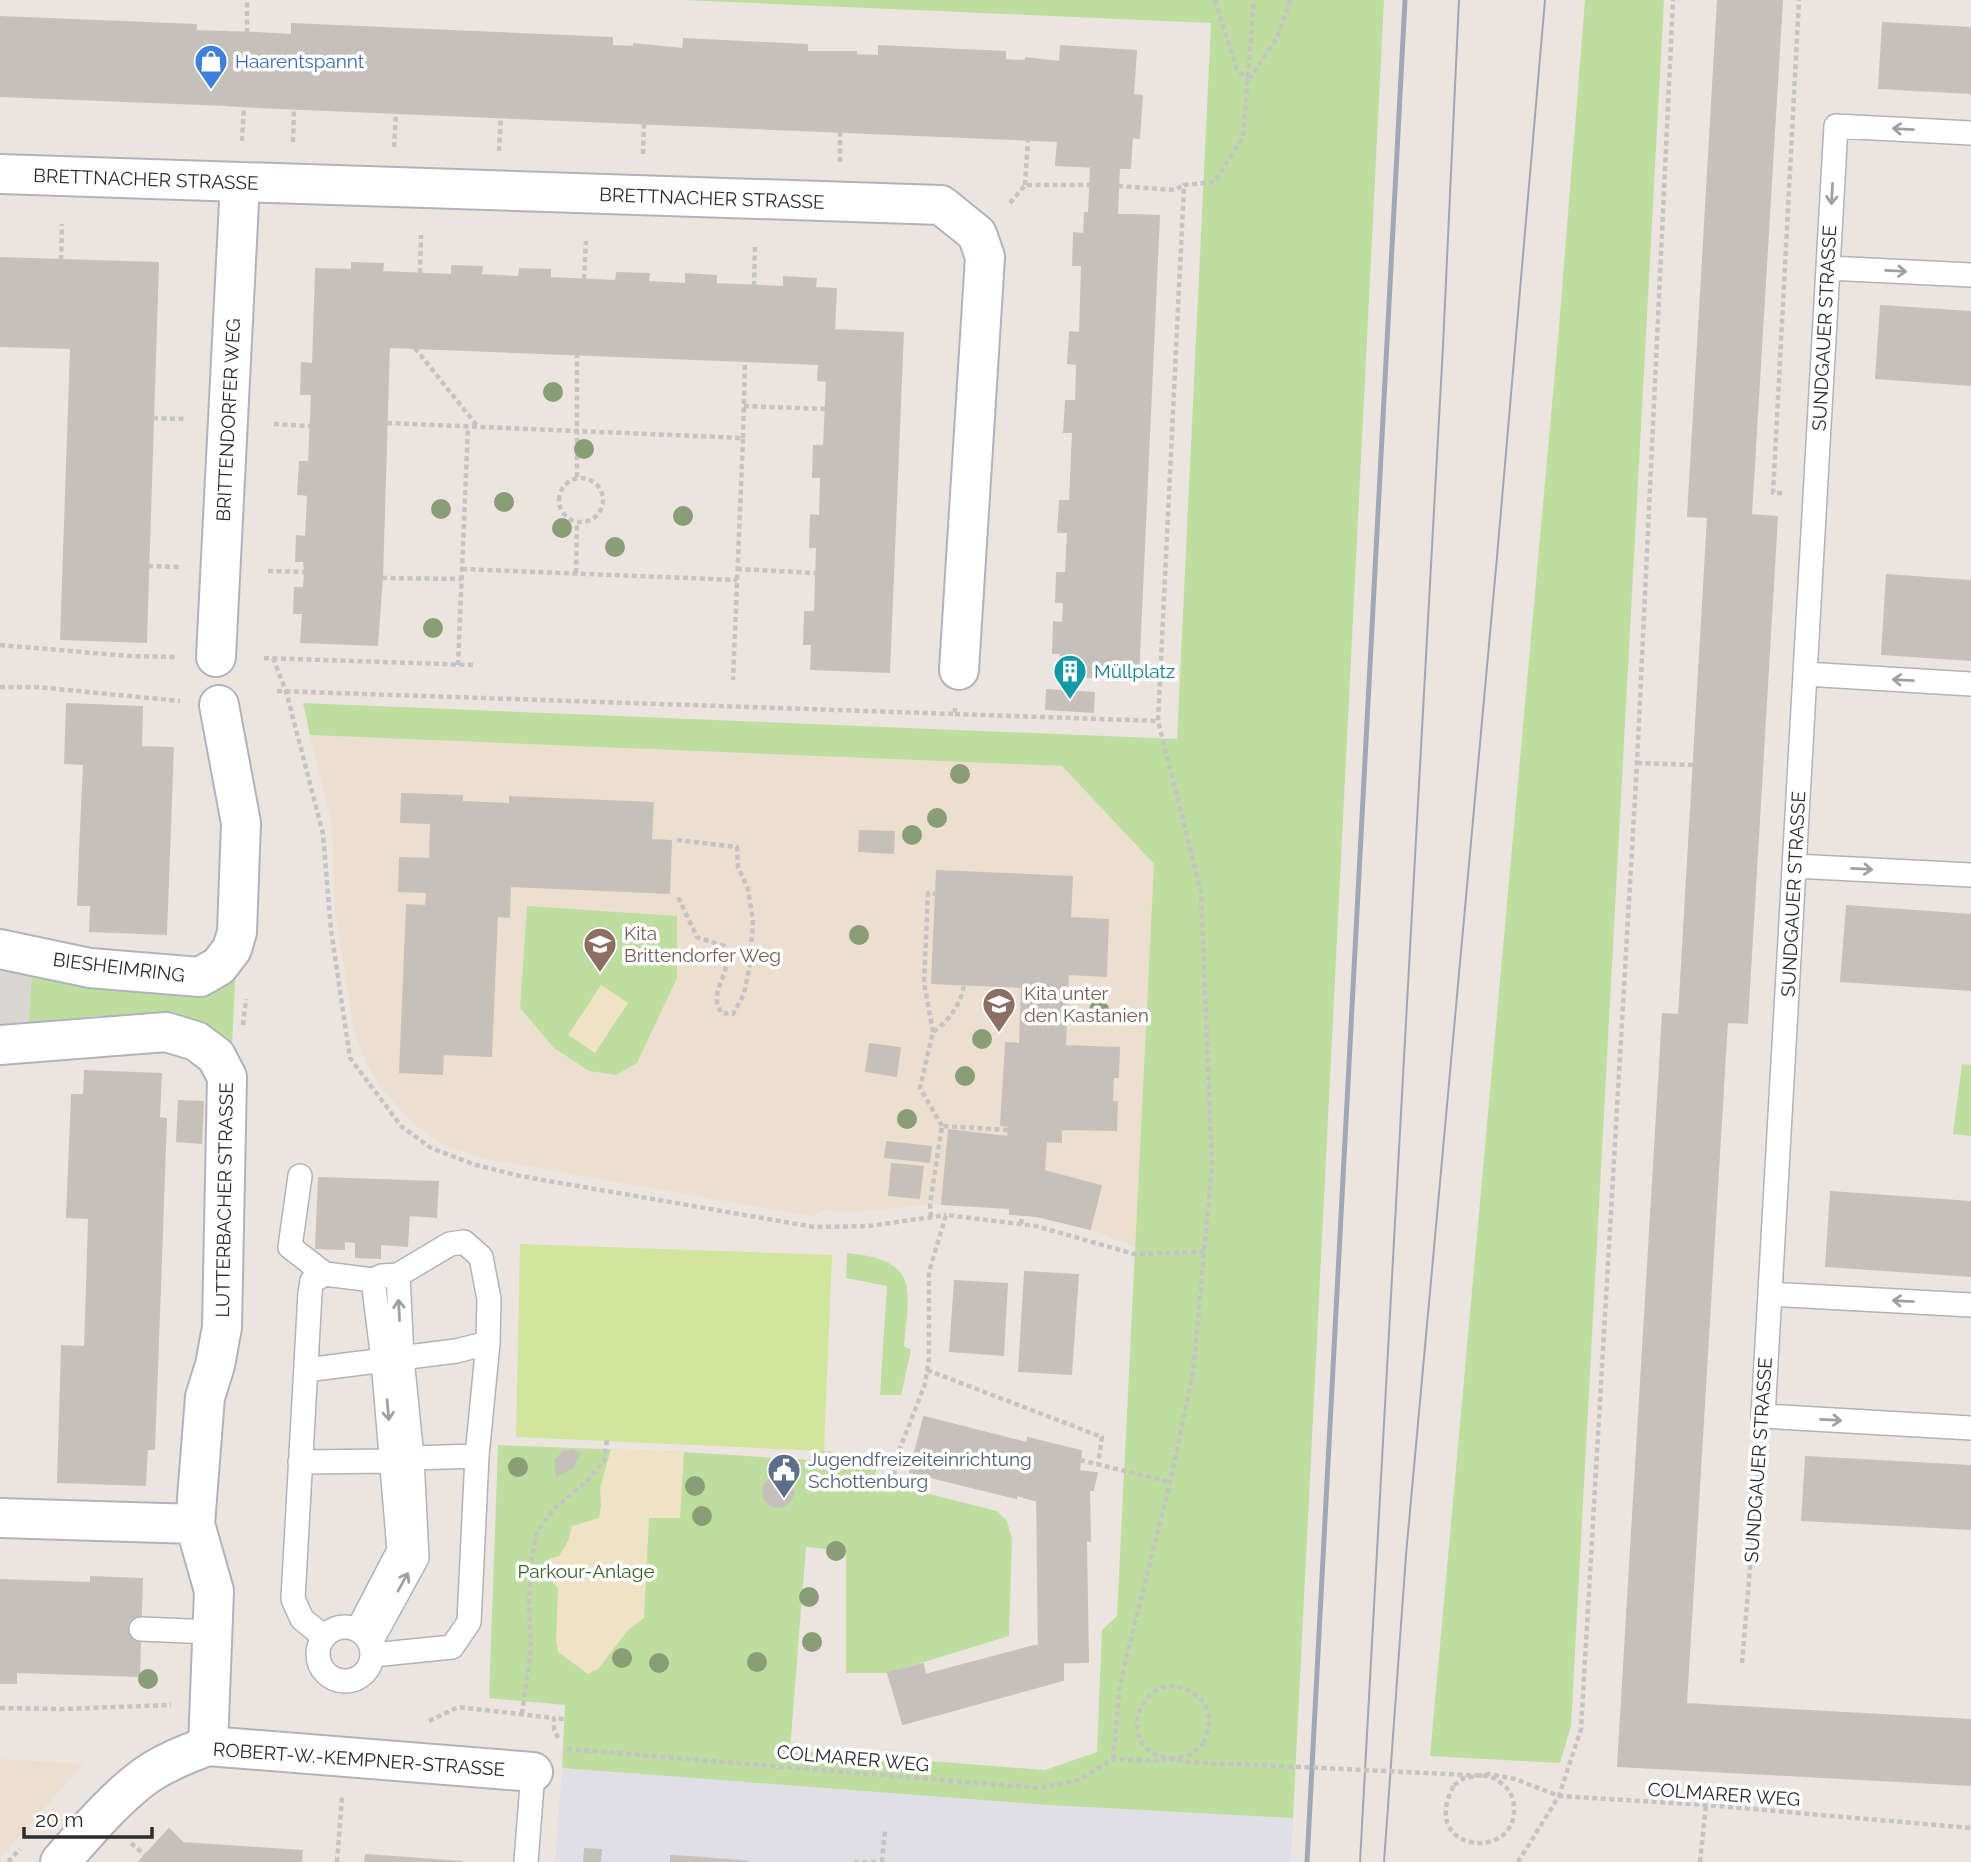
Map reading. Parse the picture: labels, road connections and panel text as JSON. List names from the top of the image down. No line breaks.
{"streets":{"street":["BRETTNACHER STRASSE","BRITTENDORFER WEG","BIESHEIMRING","LUTTERBACHER STRASSE","ROBERT-W.-KEMPNER-STRASSE"],"lane":["SUNDGAUER STRASSE"],"path":["COLMARER WEG"]},"crossings":[["BRETTNACHER STRASSE","BRITTENDORFER WEG"],["LUTTERBACHER STRASSE","ROBERT-W.-KEMPNER-STRASSE"]],"parks":["Parkour-Anlage"],"places":{"shop":["Haarentspannt"],"building":["Müllplatz"],"school or university":["Kita Brittendorfer Weg","Kita unter den Kastanien"],"public building":["Jugendfreizeiteinrichtung Schottenburg"]},"scale_bar":"20 m"}
